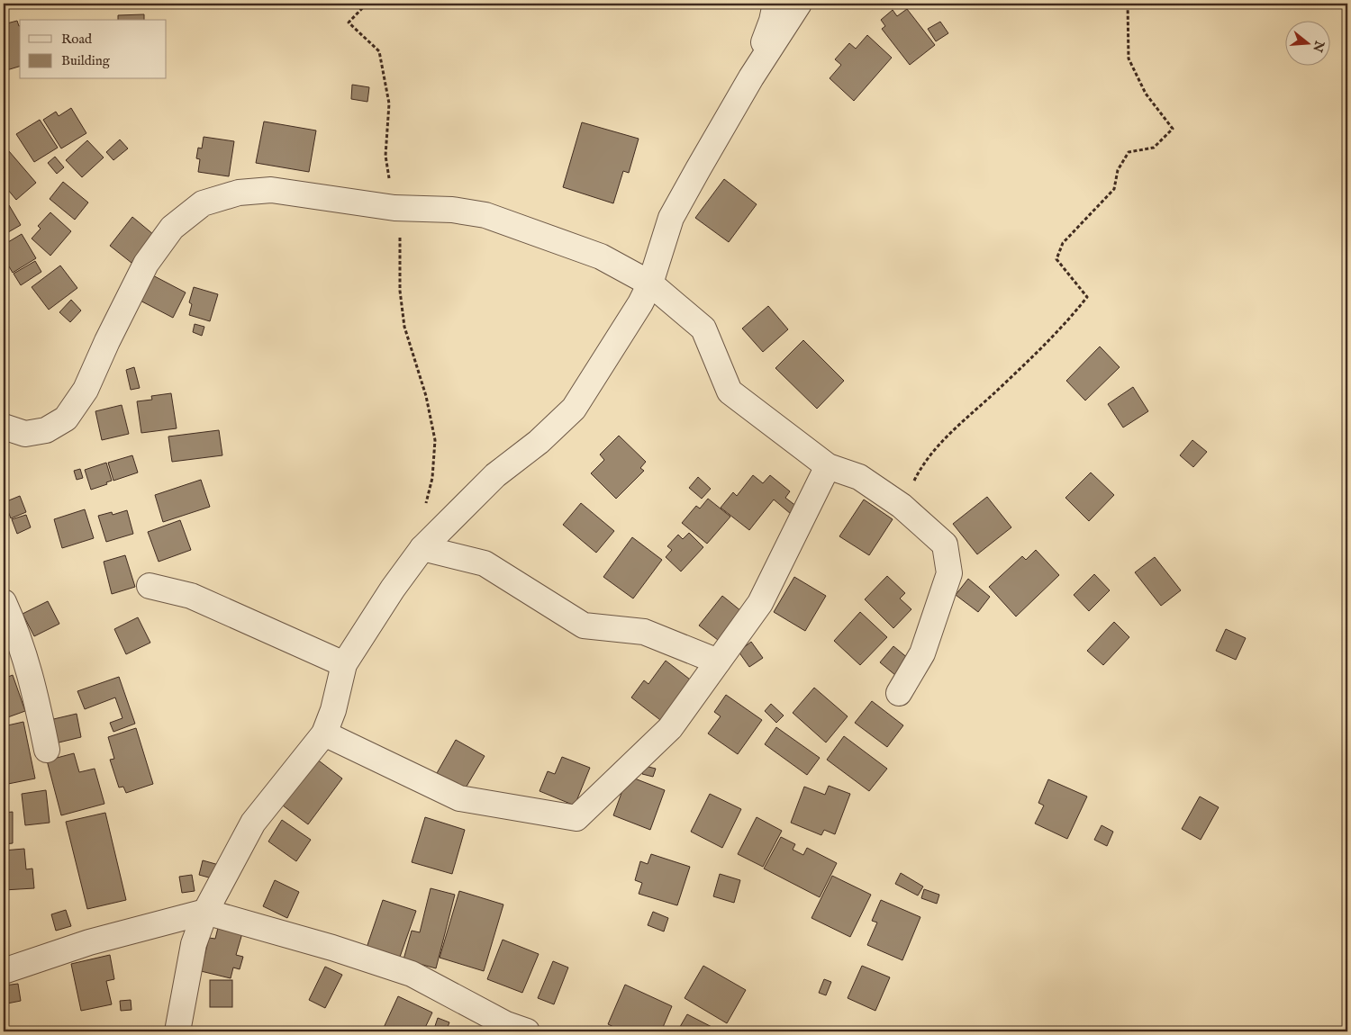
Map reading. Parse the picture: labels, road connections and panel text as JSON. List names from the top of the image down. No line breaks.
{"legend":["Road","Building"],"north":"right"}
